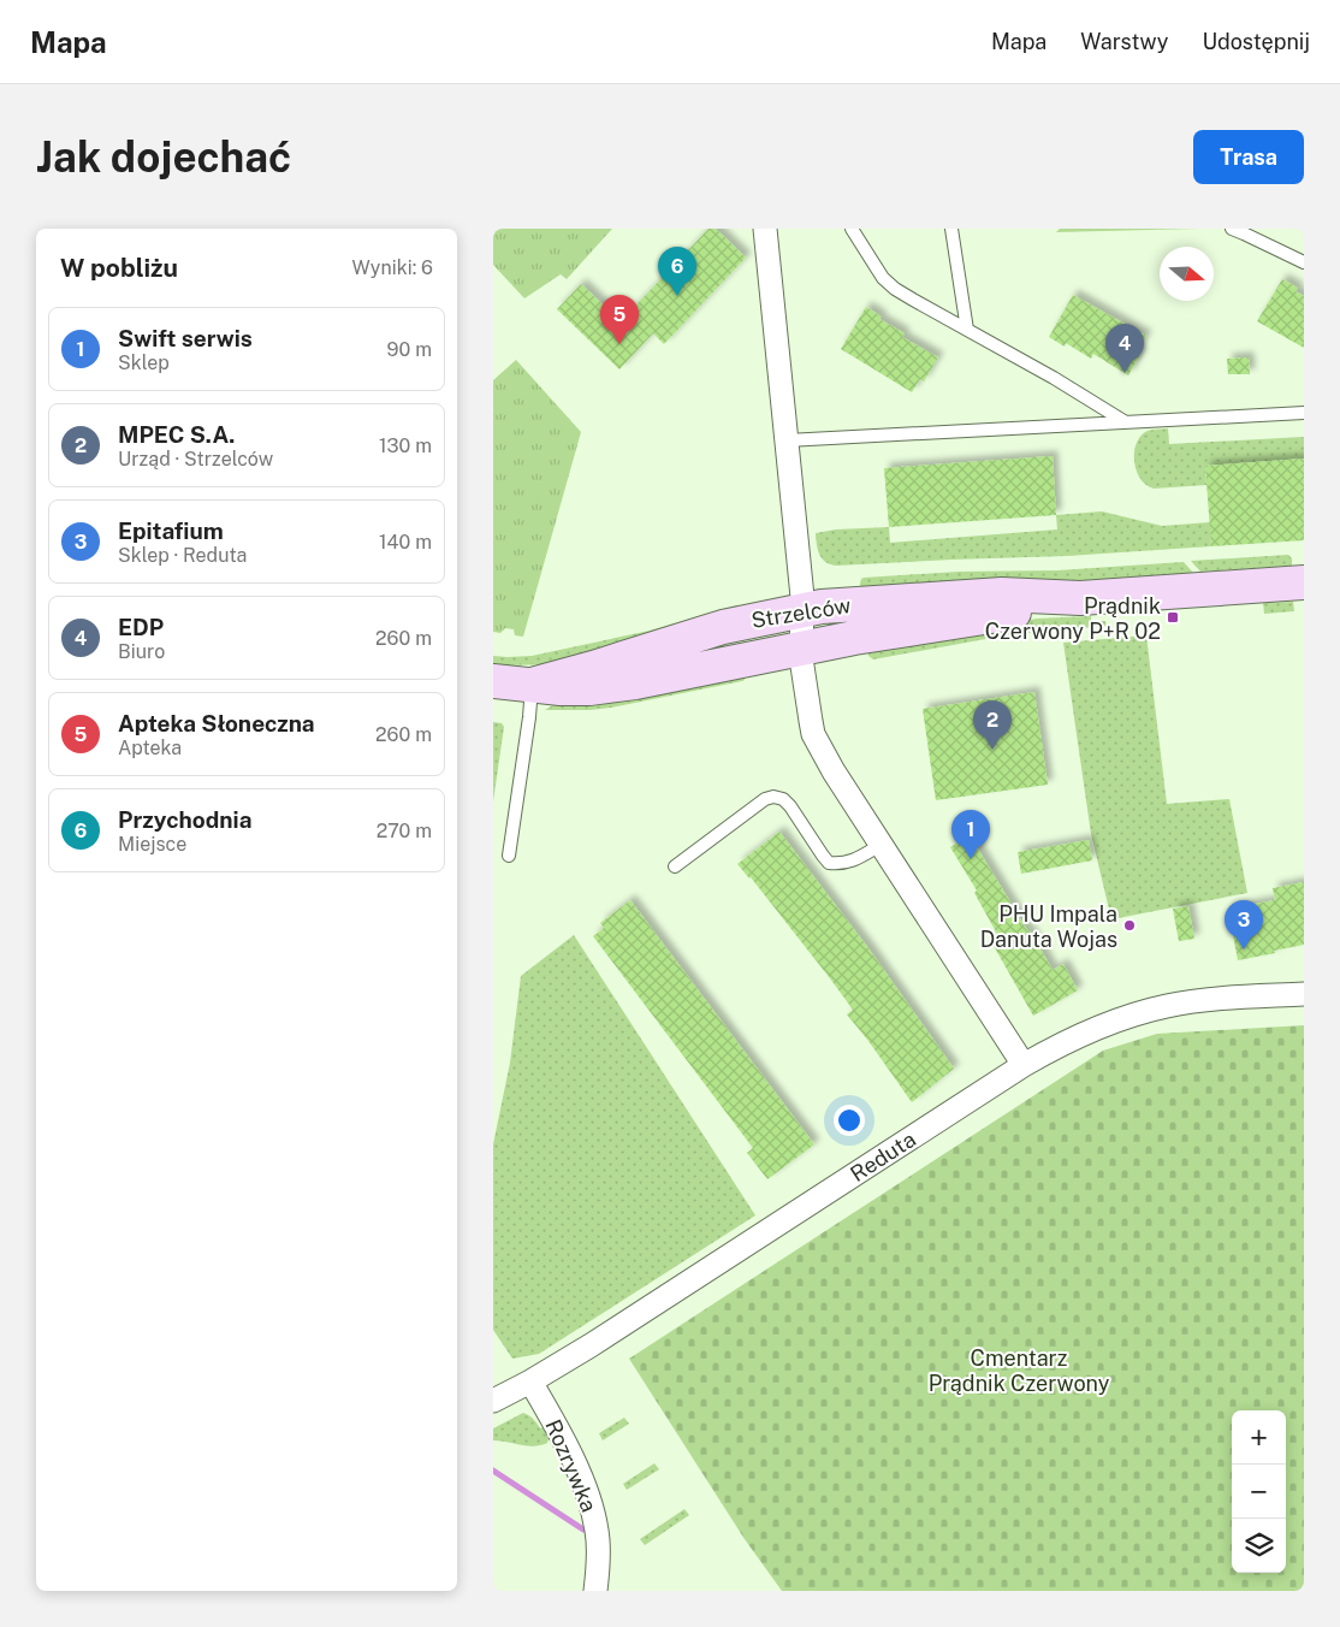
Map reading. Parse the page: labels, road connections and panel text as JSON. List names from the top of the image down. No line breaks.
{"streets":{"street":["Strzelców","Reduta","Rozrywka"]},"crossings":[["Reduta","Rozrywka"]],"parks":["Cmentarz Prądnik Czerwony"],"places":{"transit":["Prądnik Czerwony P+R 02"],"other":["PHU Impala Danuta Wojas"]},"north":"right","page":{"header":"Mapa","nav":["Mapa","Warstwy","Udostępnij"],"buttons":"Trasa","title":"Jak dojechać","heading":["W pobliżu","Wyniki: 6"],"pins":["6","5","4","2","1","3"],"list":[{"mark":"1","name":"Swift serwis","note":"Sklep","value":"90 m"},{"mark":"2","name":"MPEC S.A.","note":"Urząd · Strzelców","value":"130 m"},{"mark":"3","name":"Epitafium","note":"Sklep · Reduta","value":"140 m"},{"mark":"4","name":"EDP","note":"Biuro","value":"260 m"},{"mark":"5","name":"Apteka Słoneczna","note":"Apteka","value":"260 m"},{"mark":"6","name":"Przychodnia","note":"Miejsce","value":"270 m"}],"map_buttons":["+","−"]}}
